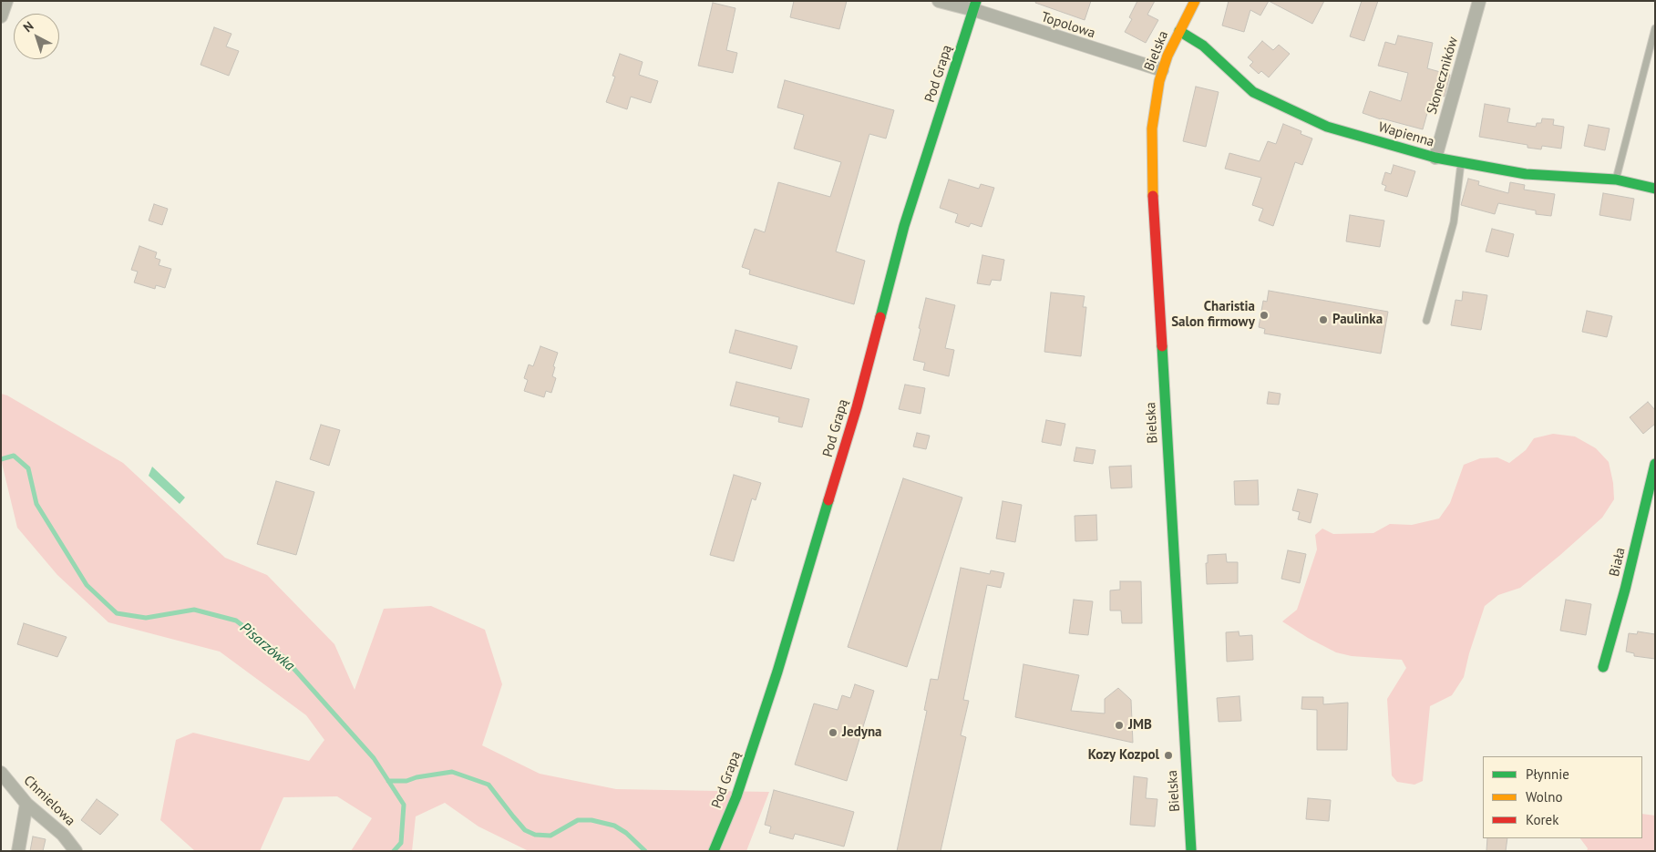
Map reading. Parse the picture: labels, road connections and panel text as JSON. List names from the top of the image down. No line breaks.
{"streets":{"street":["Topolowa","Bielska","Pod Grapą","Słoneczników","Wapienna","Biała","Chmielowa"]},"crossings":[["Topolowa","Bielska"],["Topolowa","Pod Grapą"],["Bielska","Wapienna"],["Słoneczników","Wapienna"]],"water":["Pisarzówka"],"places":["Charistia Salon firmowy","Paulinka","JMB","Jedyna","Kozy Kozpol"],"legend":["Płynnie","Wolno","Korek"],"north":"top left"}
